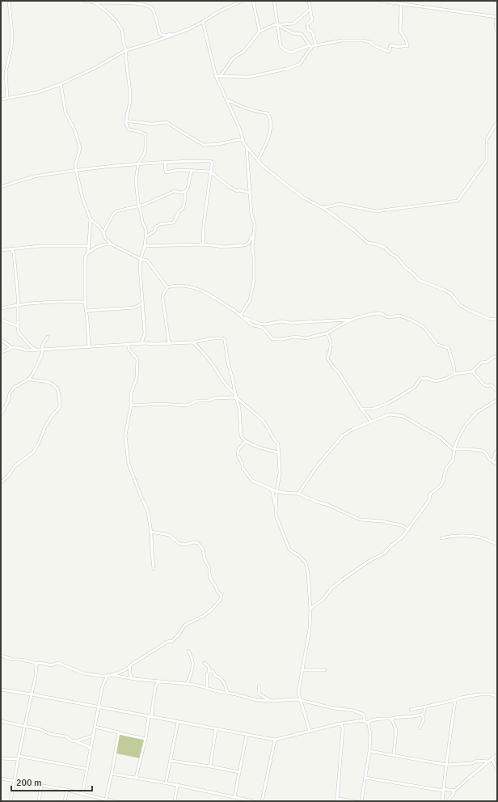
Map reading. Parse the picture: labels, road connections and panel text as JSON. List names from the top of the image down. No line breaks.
{"scale_bar":"200 m"}
